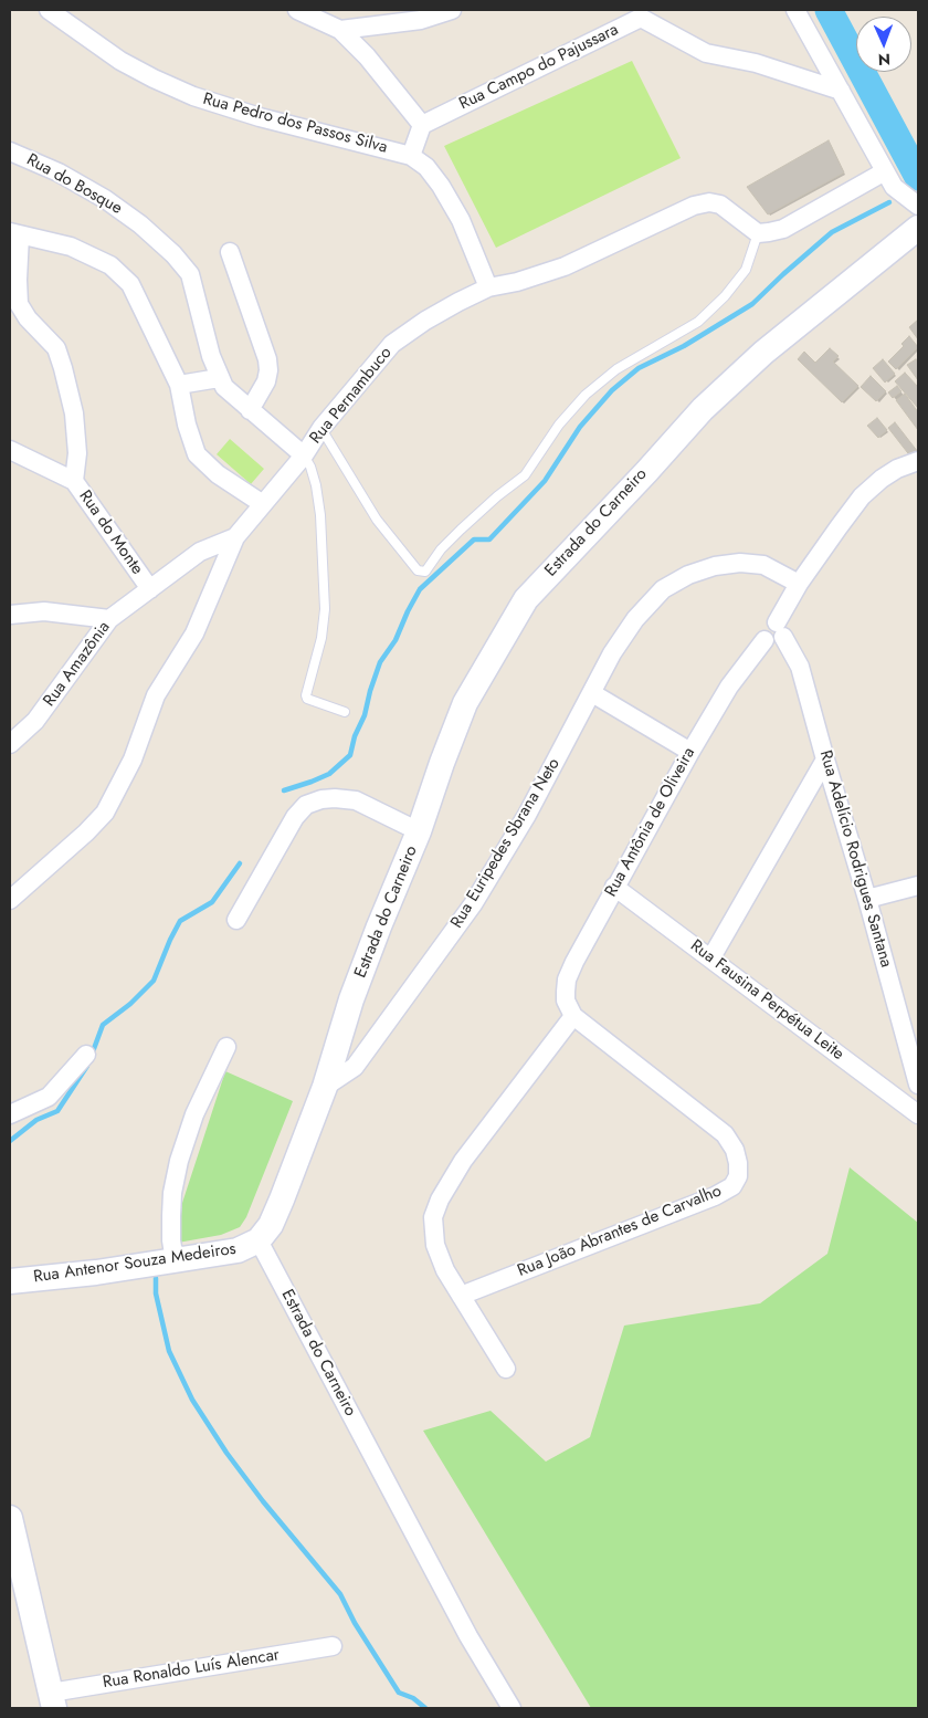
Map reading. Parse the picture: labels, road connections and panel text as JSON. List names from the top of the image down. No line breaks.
{"streets":{"street":["Rua Campo do Pajussara","Rua Pedro dos Passos Silva","Rua do Bosque","Rua Pernambuco","Estrada do Carneiro","Rua do Monte","Rua Amazônia","Rua Antônia de Oliveira","Rua Euripedes Sbrana Neto","Rua Adelício Rodrigues Santana","Rua Fausina Perpétua Leite","Rua João Abrantes de Carvalho","Rua Antenor Souza Medeiros","Rua Ronaldo Luís Alencar"]},"crossings":[["Rua Pedro dos Passos Silva","Rua Pernambuco"],["Rua do Bosque","Rua Pernambuco"],["Rua Pernambuco","Rua Amazônia"],["Estrada do Carneiro","Rua Euripedes Sbrana Neto"],["Estrada do Carneiro","Rua Antenor Souza Medeiros"],["Rua do Monte","Rua Amazônia"],["Rua Antônia de Oliveira","Rua Adelício Rodrigues Santana"],["Rua Antônia de Oliveira","Rua Fausina Perpétua Leite"],["Rua Antônia de Oliveira","Rua João Abrantes de Carvalho"]],"north":"bottom"}
